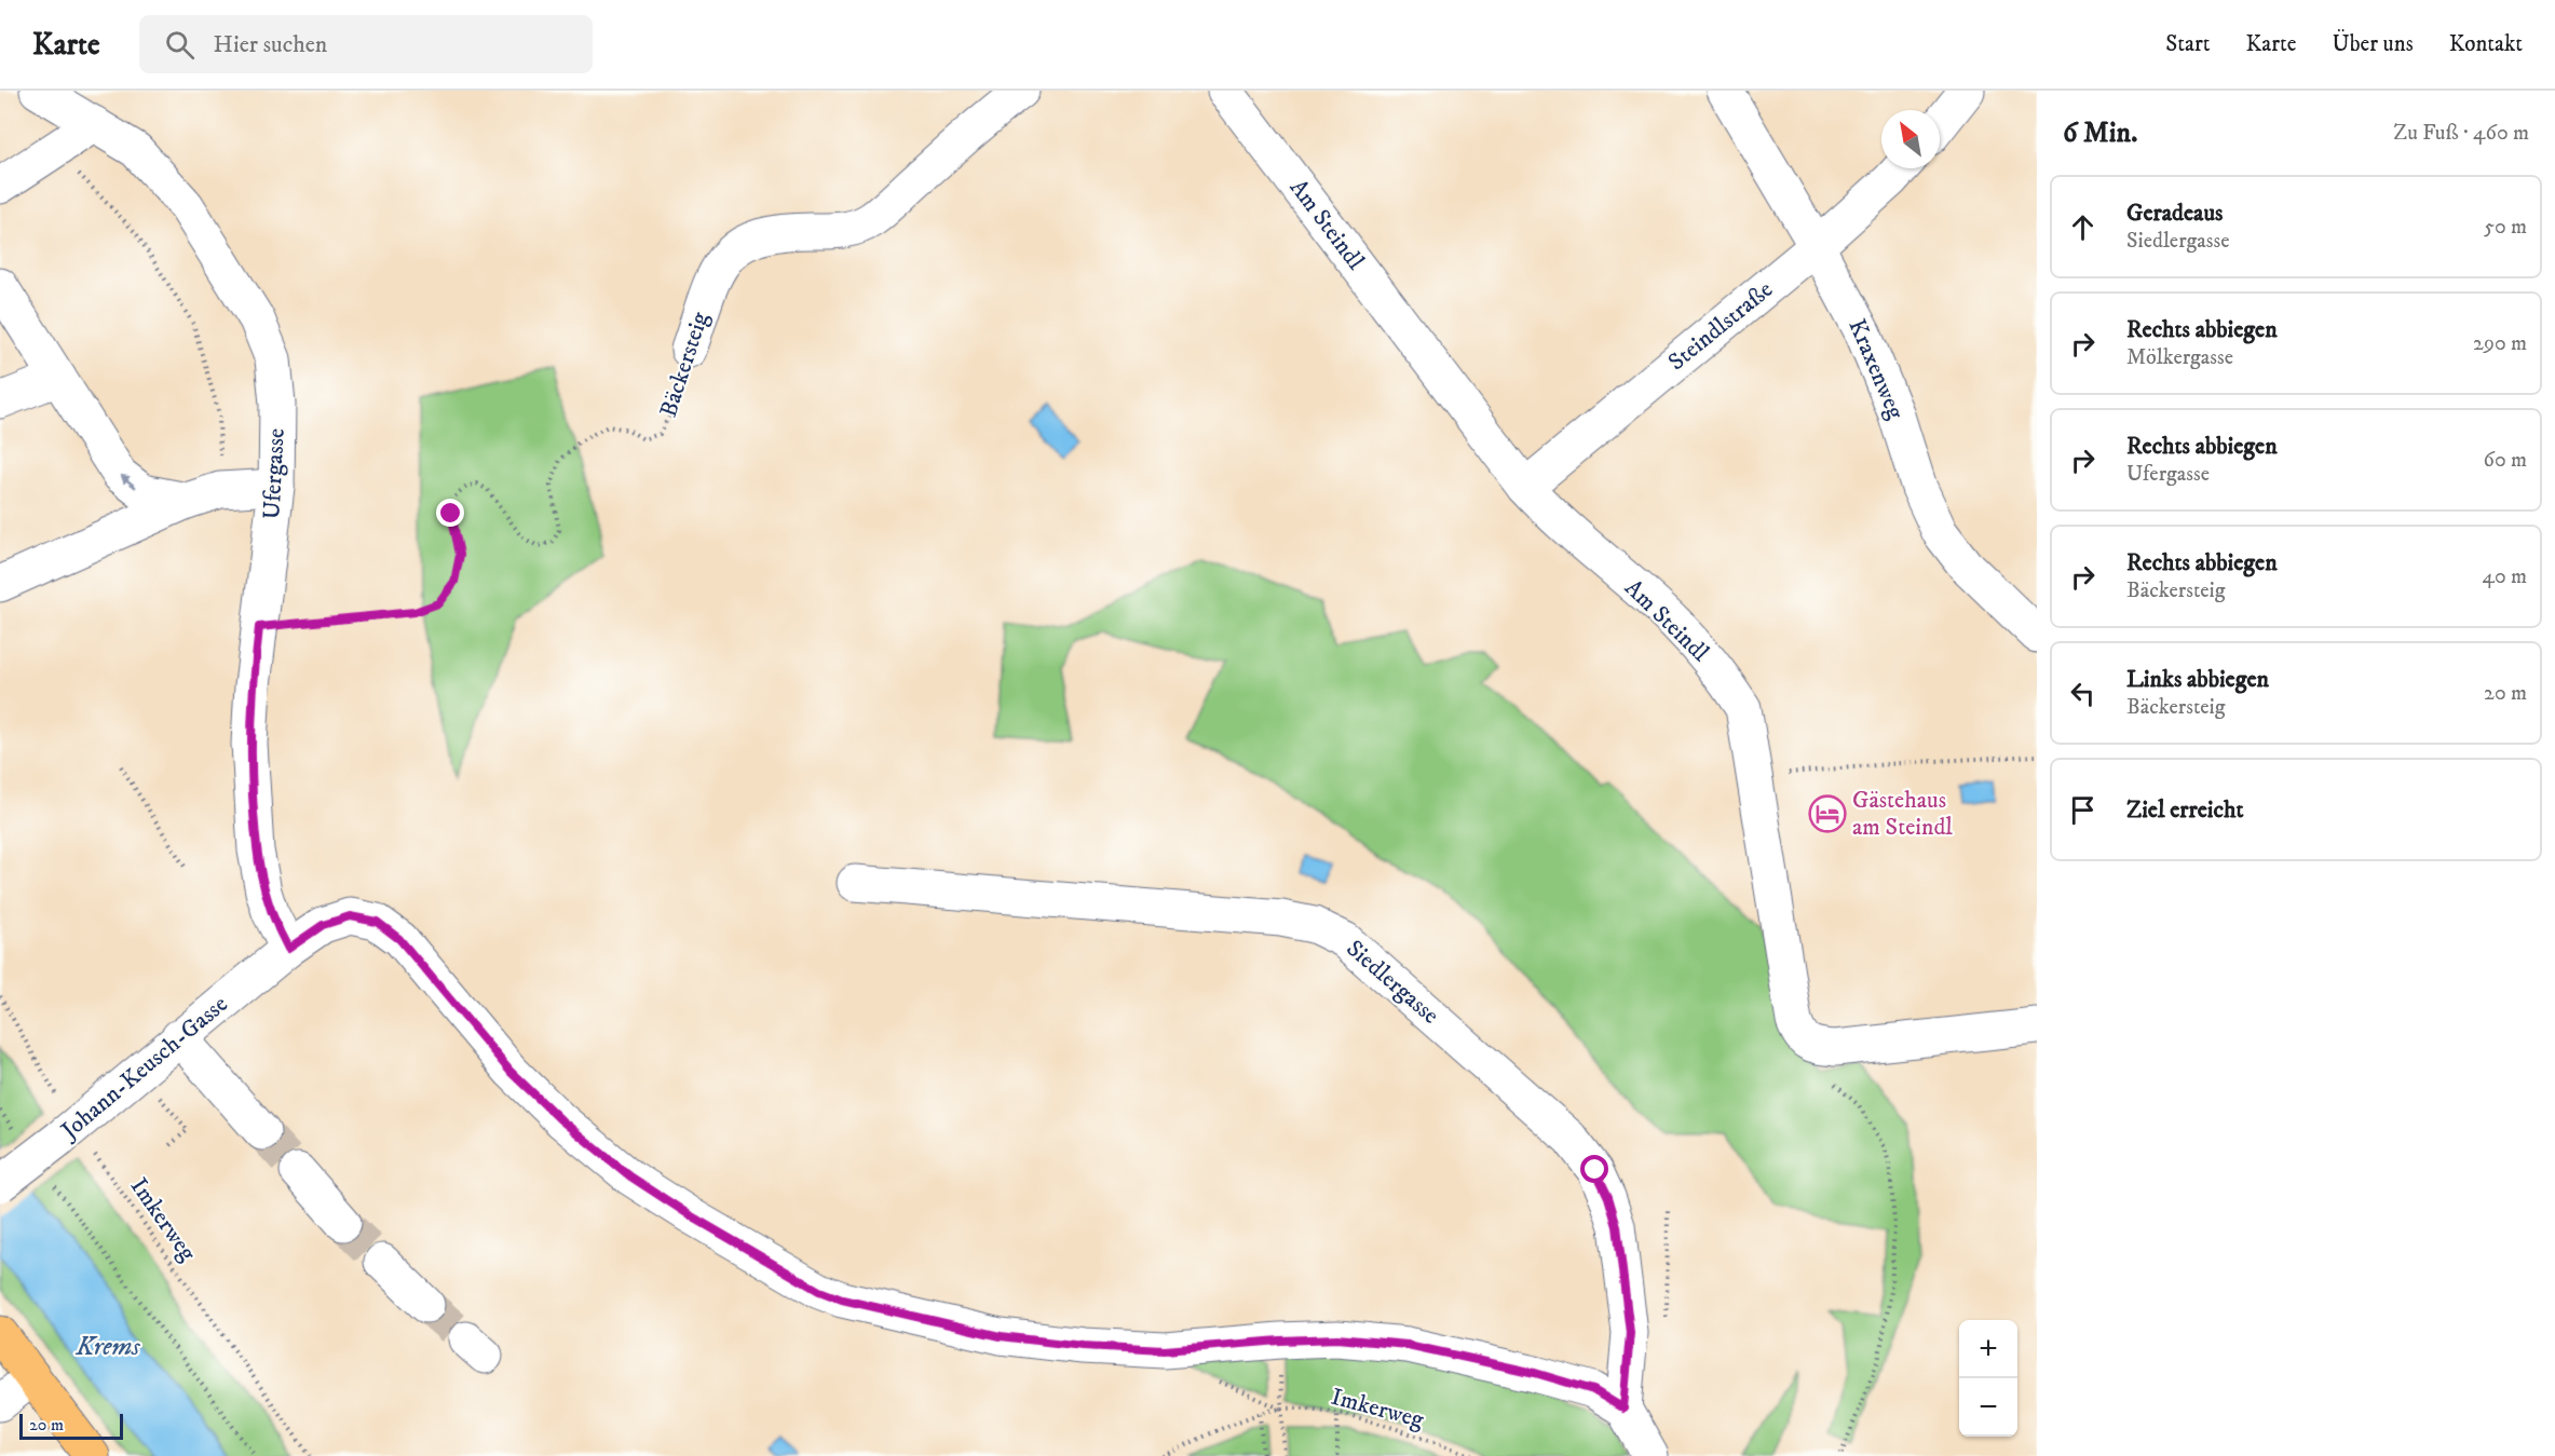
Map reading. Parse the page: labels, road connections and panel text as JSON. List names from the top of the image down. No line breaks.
{"streets":{"street":["Am Steindl","Steindlstraße","Bäckersteig","Kraxenweg","Ufergasse","Siedlergasse","Johann-Keusch-Gasse"],"path":["Imkerweg"]},"crossings":[["Am Steindl","Steindlstraße"],["Steindlstraße","Kraxenweg"],["Bäckersteig","Ufergasse"],["Ufergasse","Johann-Keusch-Gasse"],["Siedlergasse","Johann-Keusch-Gasse"],["Johann-Keusch-Gasse","Imkerweg"]],"water":["Krems"],"places":{"hotel":["Gästehaus am Steindl"]},"scale_bar":"20 m","north":"top left","page":{"header":"Karte","search":"Hier suchen","nav":["Start","Karte","Über uns","Kontakt"],"heading":["6 Min.","Zu Fuß · 460 m"],"list":[["Geradeaus","Siedlergasse","50 m"],["Rechts abbiegen","Mölkergasse","290 m"],["Rechts abbiegen","Ufergasse","60 m"],["Rechts abbiegen","Bäckersteig","40 m"],["Links abbiegen","Bäckersteig","20 m"],"Ziel erreicht"],"map_buttons":["+","−"],"scale":"20 m"}}
